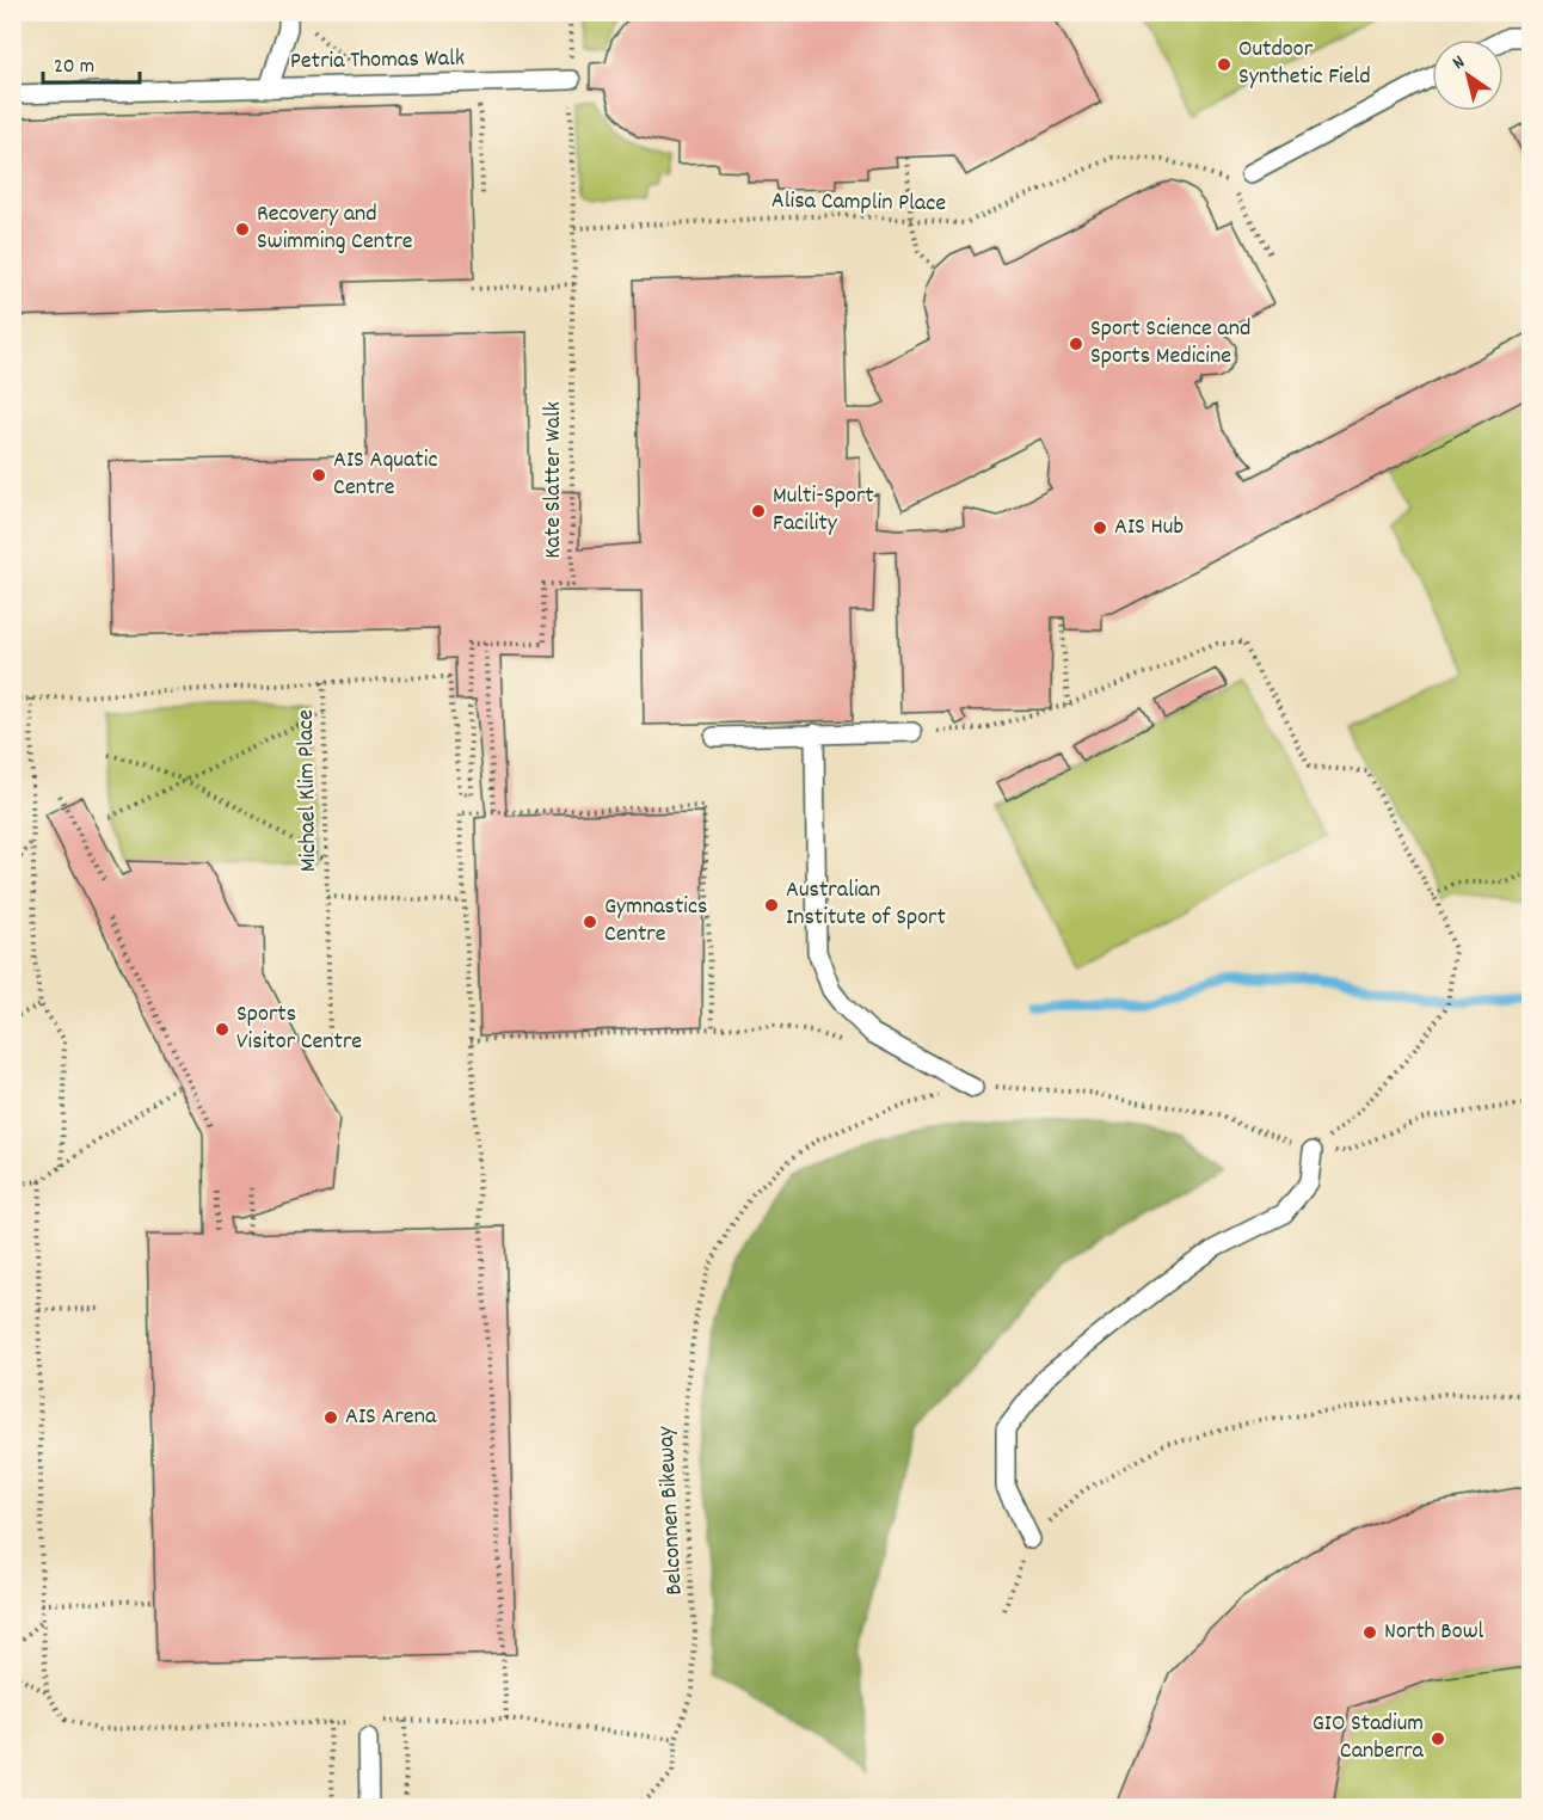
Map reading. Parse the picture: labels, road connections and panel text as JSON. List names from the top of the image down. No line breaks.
{"streets":{"lane":["Petria Thomas Walk"],"path":["Alisa Camplin Place","Kate Slatter Walk","Michael Klim Place","Belconnen Bikeway"]},"crossings":[["Petria Thomas Walk","Kate Slatter Walk"],["Alisa Camplin Place","Kate Slatter Walk"]],"places":["Outdoor Synthetic Field","Recovery and Swimming Centre","Sport Science and Sports Medicine","AIS Aquatic Centre","Multi-Sport Facility","AIS Hub","Australian Institute of Sport","Gymnastics Centre","Sports Visitor Centre","AIS Arena","North Bowl","GIO Stadium Canberra"],"scale_bar":"20 m","north":"top left"}
